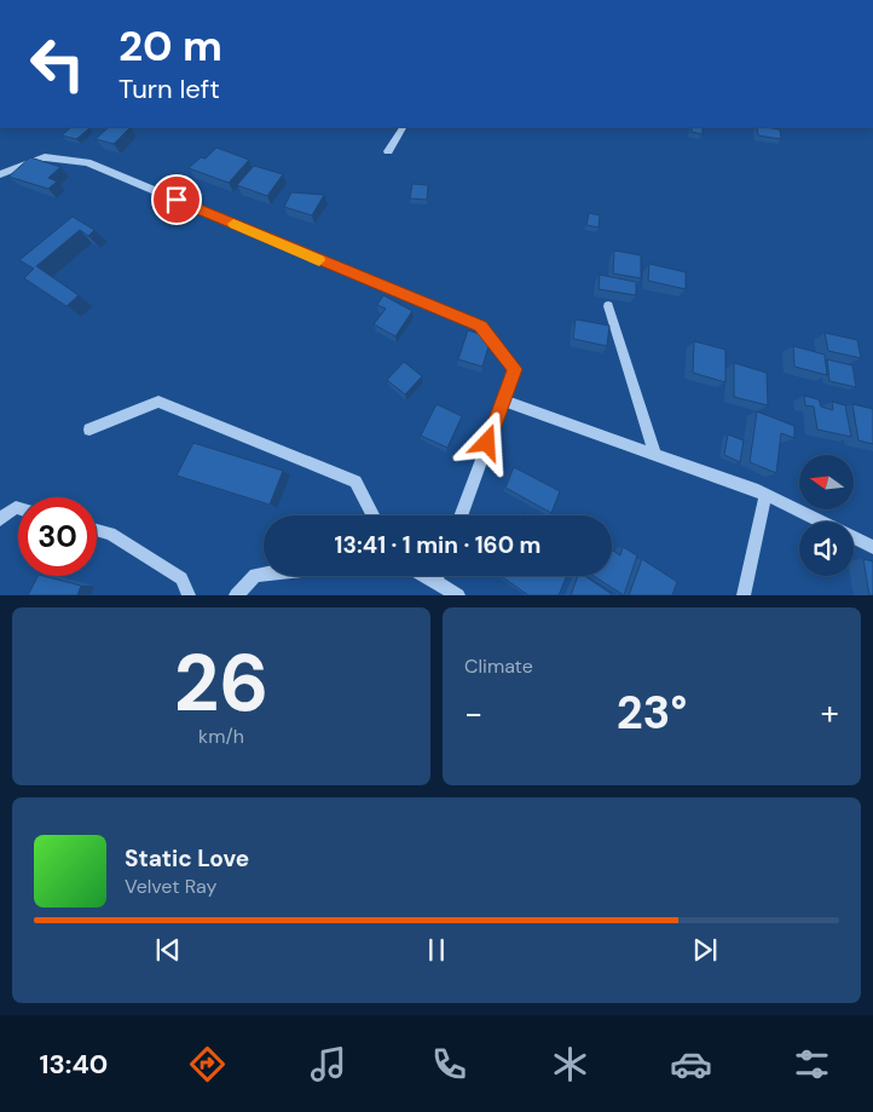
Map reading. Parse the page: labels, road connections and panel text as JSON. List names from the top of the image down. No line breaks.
{"north":"left","page":{"turn":["20 m","Turn left"],"limit":"30","trip":"13:41 · 1 min · 160 m","tile":[["26","km/h"],"Climate"],"heat":["−","23°","+"],"song":["Static Love","Velvet Ray"],"tabs":"13:40"}}
